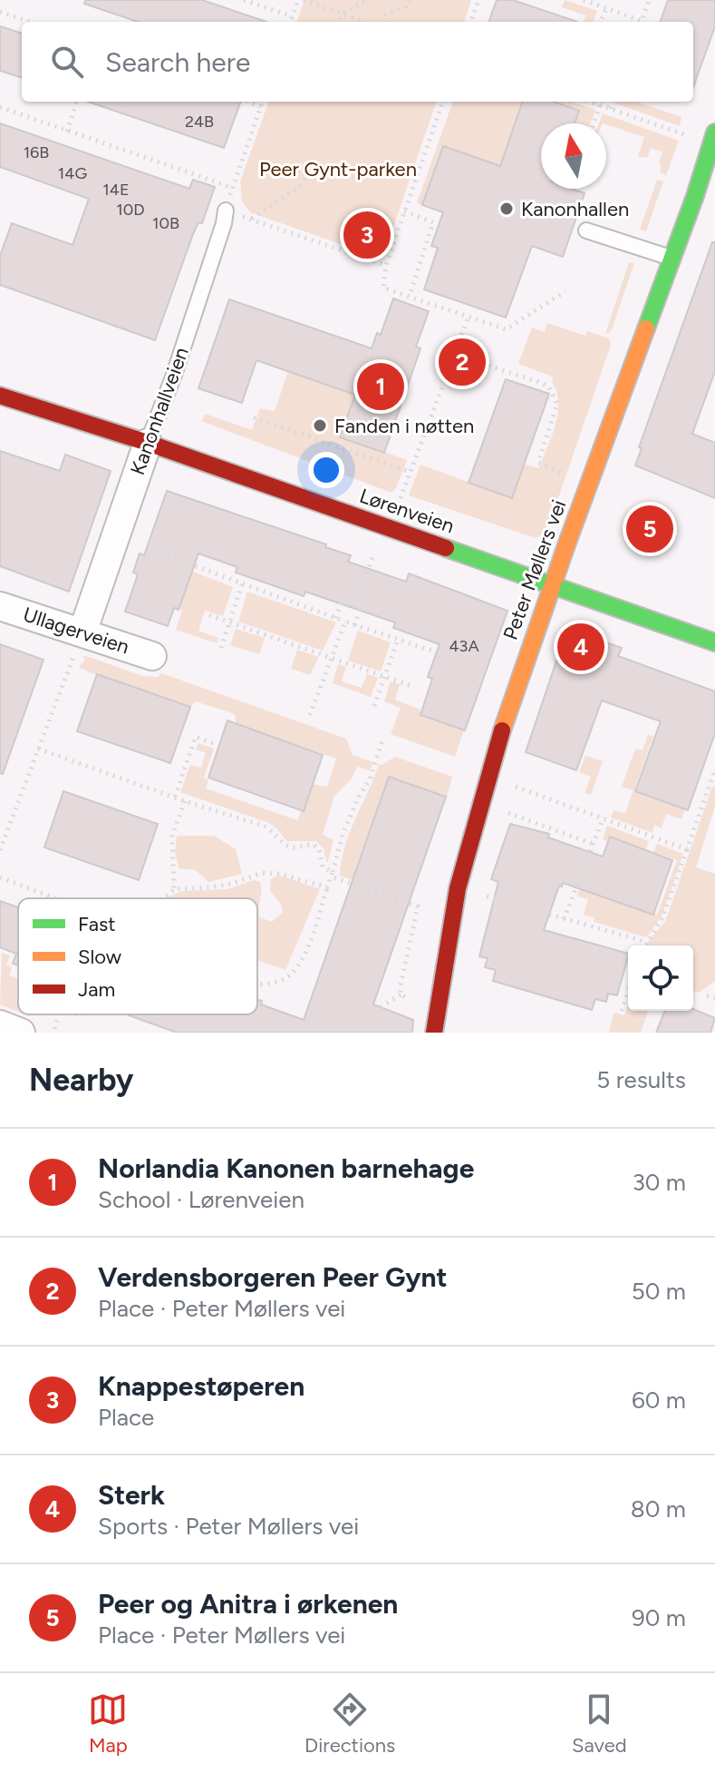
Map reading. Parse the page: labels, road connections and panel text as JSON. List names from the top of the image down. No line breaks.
{"streets":{"street":["Kanonhallveien","Lørenveien","Peter Møllers vei","Ullagerveien"]},"crossings":[["Kanonhallveien","Lørenveien"],["Kanonhallveien","Ullagerveien"],["Lørenveien","Peter Møllers vei"]],"parks":["Peer Gynt-parken"],"places":["Kanonhallen","Fanden i nøtten"],"house_numbers":["24B","16B","14G","14E","10D","10B","43A"],"legend":["Fast","Slow","Jam"],"north":"top","page":{"search":"Search here","pins":["3","2","1","5","4"],"heading":["Nearby","5 results"],"list":[{"mark":"1","name":"Norlandia Kanonen barnehage","note":"School · Lørenveien","value":"30 m"},{"mark":"2","name":"Verdensborgeren Peer Gynt","note":"Place · Peter Møllers vei","value":"50 m"},{"mark":"3","name":"Knappestøperen","note":"Place","value":"60 m"},{"mark":"4","name":"Sterk","note":"Sports · Peter Møllers vei","value":"80 m"},{"mark":"5","name":"Peer og Anitra i ørkenen","note":"Place · Peter Møllers vei","value":"90 m"}],"nav":["Map","Directions","Saved"]}}
